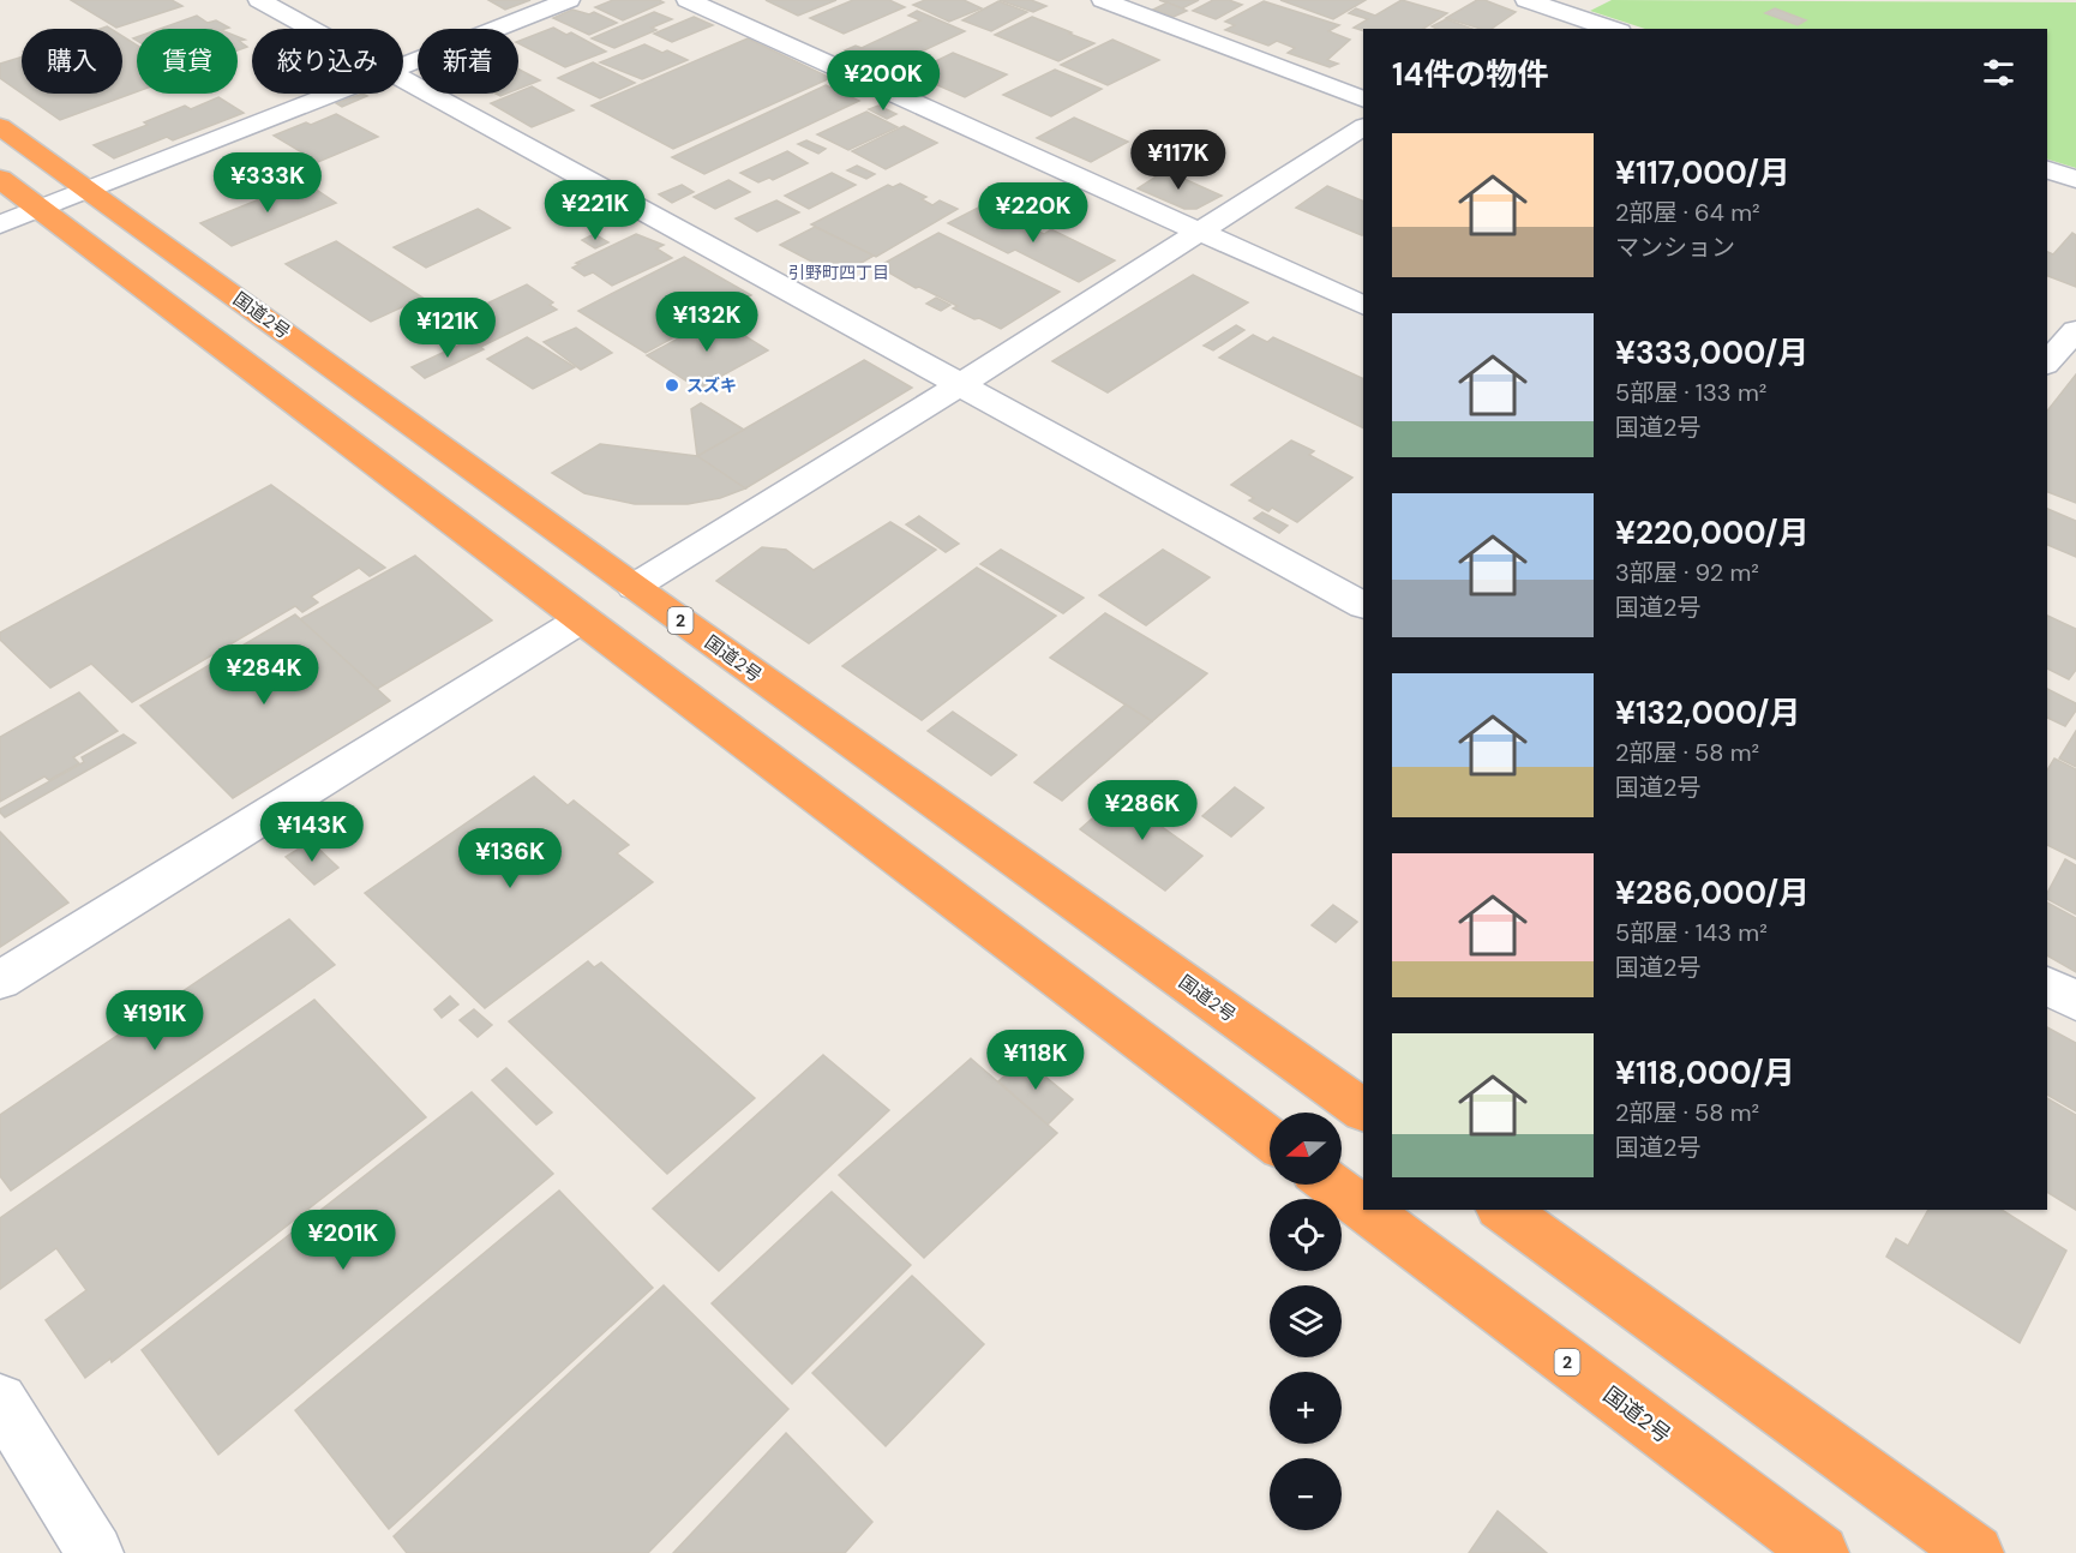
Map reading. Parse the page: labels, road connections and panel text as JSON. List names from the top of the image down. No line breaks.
{"streets":{"highway":["国道2号","2"]},"districts":["引野町四丁目"],"places":["スズキ"],"north":"left","page":{"chip":["購入","賃貸","絞り込み","新着"],"heading":"14件の物件","price":["¥200K","¥117K","¥333K","¥221K","¥220K","¥132K","¥121K","¥284K","¥286K","¥143K","¥136K","¥191K","¥118K","¥201K"],"list":[{"name":"¥117,000/月","note":"2部屋 · 64 m² · マンション"},{"name":"¥333,000/月","note":"5部屋 · 133 m² · 国道2号"},{"name":"¥220,000/月","note":"3部屋 · 92 m² · 国道2号"},{"name":"¥132,000/月","note":"2部屋 · 58 m² · 国道2号"},{"name":"¥286,000/月","note":"5部屋 · 143 m² · 国道2号"},{"name":"¥118,000/月","note":"2部屋 · 58 m² · 国道2号"}],"map_buttons":["+","−"]}}
